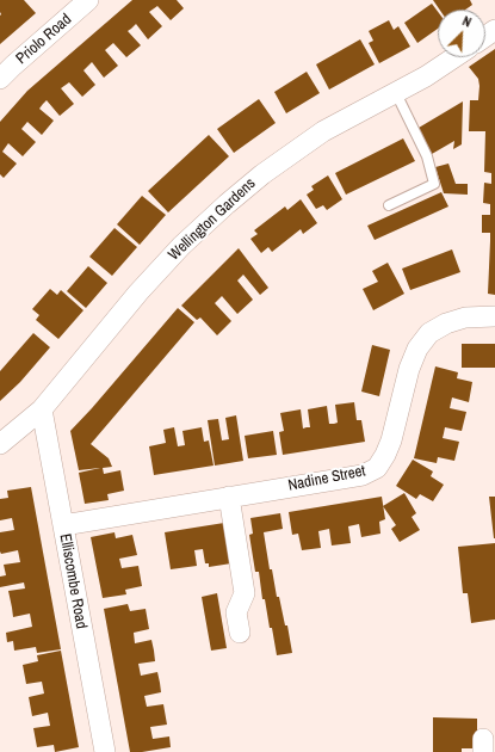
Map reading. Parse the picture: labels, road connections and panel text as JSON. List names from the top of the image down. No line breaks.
{"streets":{"street":["Priolo Road","Wellington Gardens","Nadine Street","Elliscombe Road"]},"crossings":[["Wellington Gardens","Elliscombe Road"],["Nadine Street","Elliscombe Road"]],"north":"top right"}
